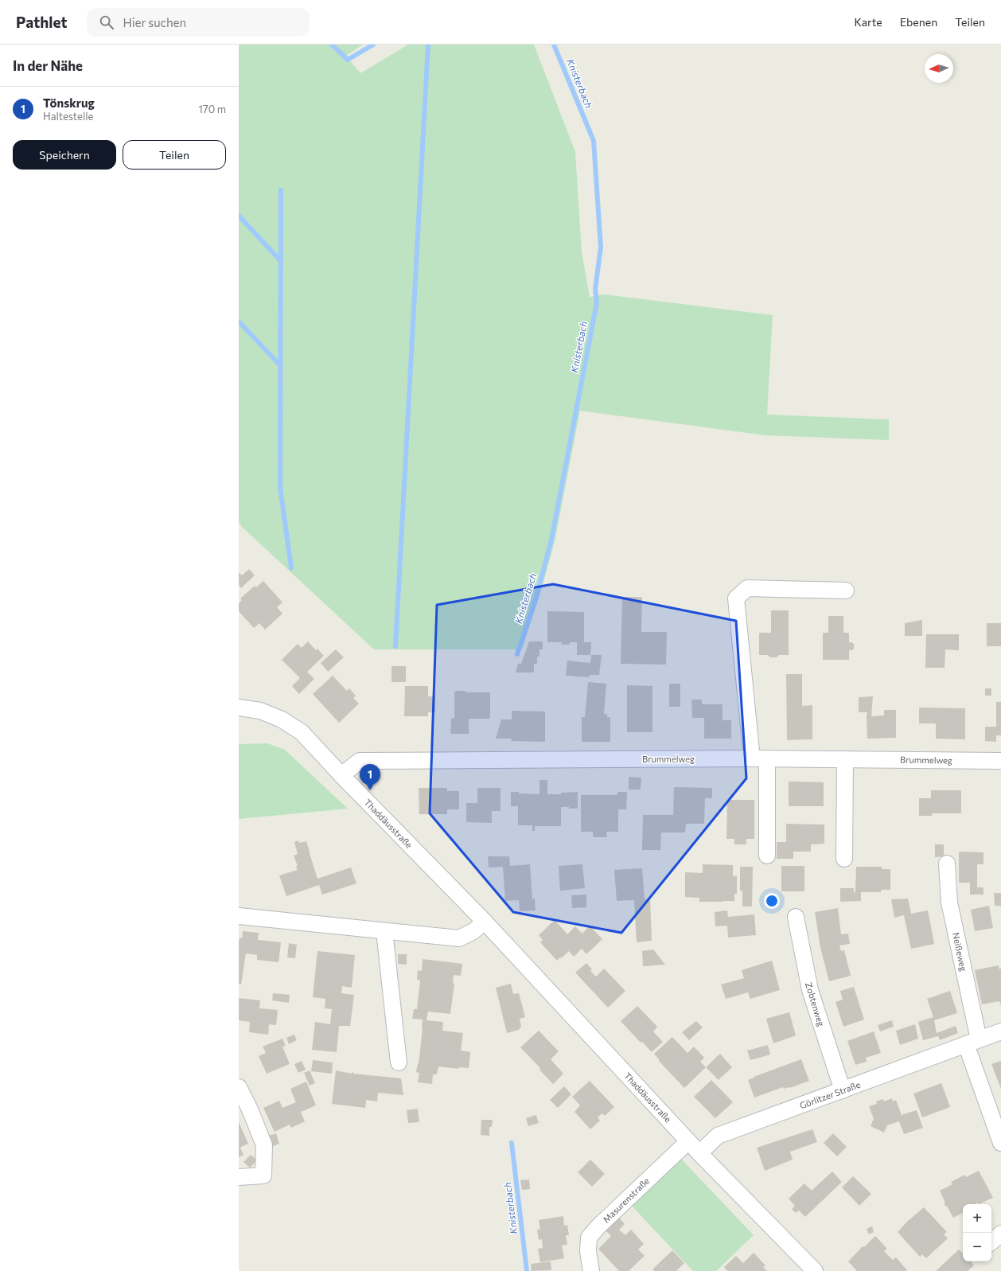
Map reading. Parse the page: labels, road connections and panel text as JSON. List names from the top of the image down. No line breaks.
{"streets":{"street":["Brummelweg","Thaddäusstraße","Neißeweg","Zobtenweg","Görlitzer Straße","Masurenstraße"]},"crossings":[["Brummelweg","Thaddäusstraße"],["Thaddäusstraße","Görlitzer Straße"],["Thaddäusstraße","Masurenstraße"],["Neißeweg","Görlitzer Straße"],["Zobtenweg","Görlitzer Straße"]],"water":["Knisterbach"],"north":"left","page":{"header":"Pathlet","search":"Hier suchen","nav":["Karte","Ebenen","Teilen"],"heading":"In der Nähe","list":[{"mark":"1","name":"Tönskrug","note":"Haltestelle","value":"170 m"}],"buttons":["Speichern","Teilen"],"pins":"1","map_buttons":["+","−"]}}
